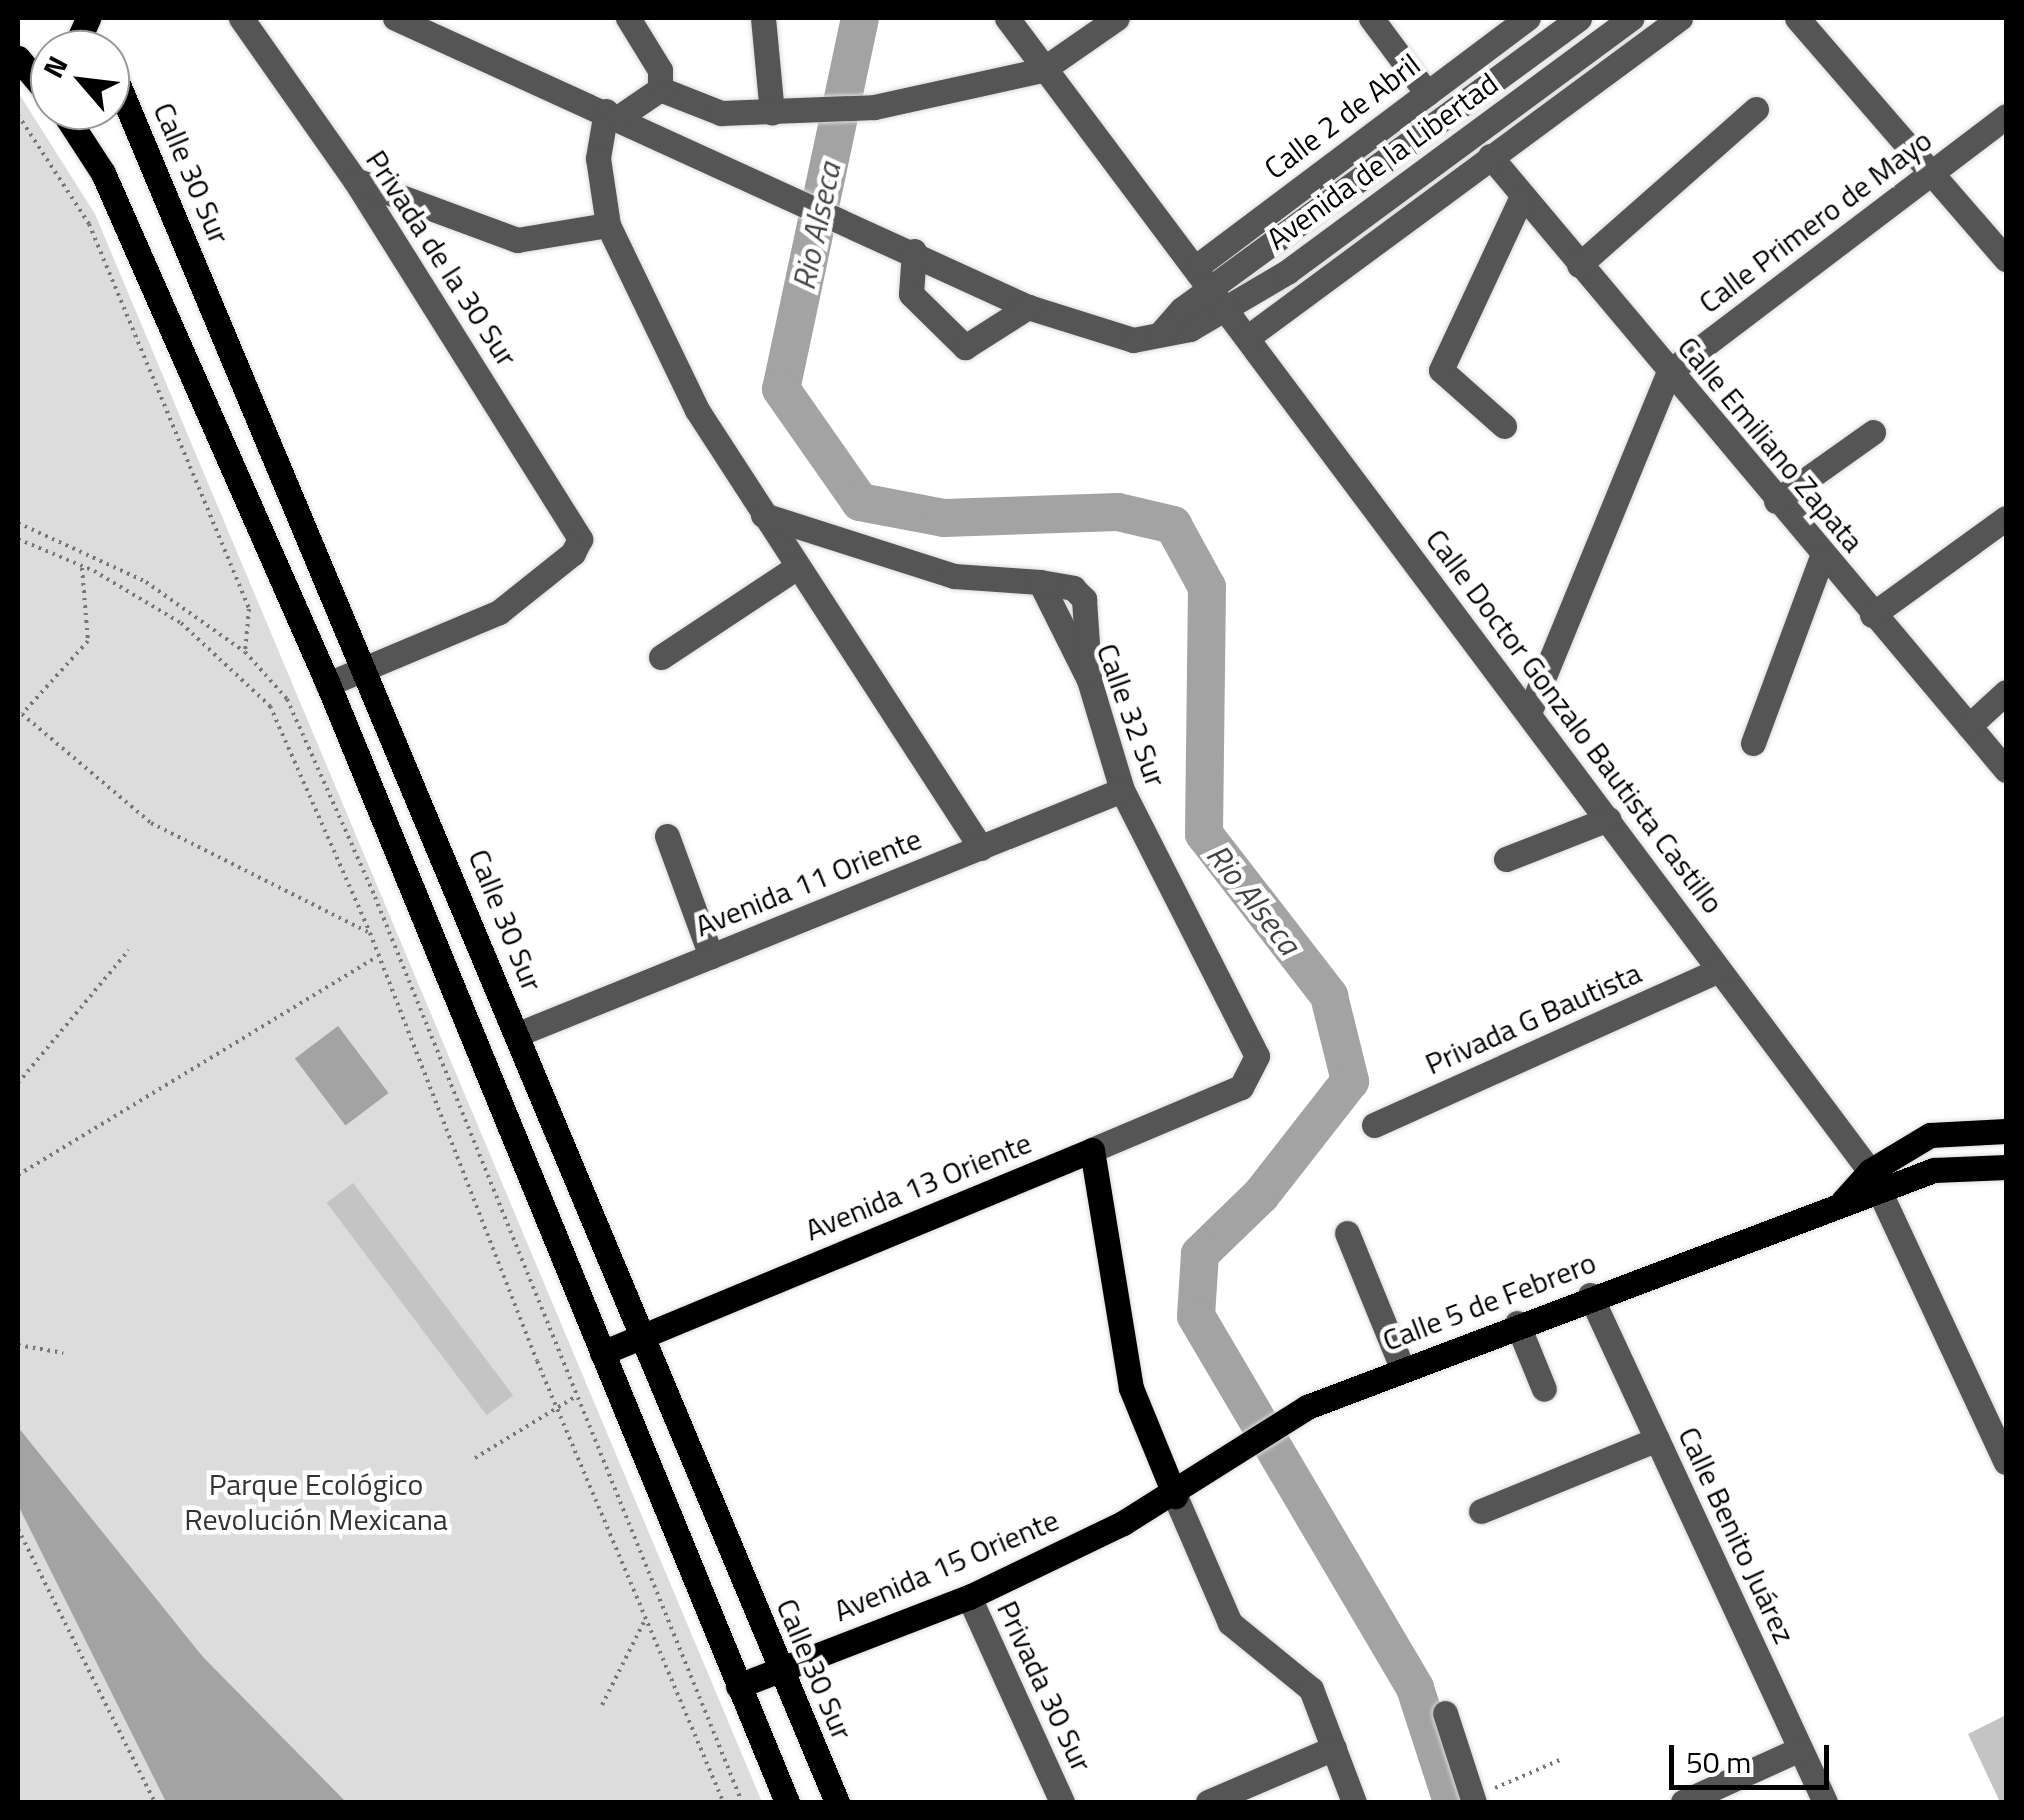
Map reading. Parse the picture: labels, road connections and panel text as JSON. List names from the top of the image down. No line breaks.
{"streets":{"main road":["Calle 30 Sur","Avenida 13 Oriente","Calle 5 de Febrero","Avenida 15 Oriente"],"street":["Calle 2 de Abril","Avenida de la Libertad","Calle Primero de Mayo","Privada de la 30 Sur","Calle Emiliano Zapata","Calle 32 Sur","Calle Doctor Gonzalo Bautista Castillo","Avenida 11 Oriente","Privada G Bautista","Calle Benito Juárez","Privada 30 Sur"]},"crossings":[["Calle 2 de Abril","Calle Doctor Gonzalo Bautista Castillo"],["Avenida de la Libertad","Calle Doctor Gonzalo Bautista Castillo"],["Calle 30 Sur","Privada de la 30 Sur"],["Calle 30 Sur","Avenida 11 Oriente"],["Calle 30 Sur","Avenida 13 Oriente"],["Calle 30 Sur","Avenida 15 Oriente"],["Calle Primero de Mayo","Calle Emiliano Zapata"],["Calle 32 Sur","Avenida 11 Oriente"],["Calle 32 Sur","Avenida 13 Oriente"],["Calle Doctor Gonzalo Bautista Castillo","Privada G Bautista"],["Calle Doctor Gonzalo Bautista Castillo","Calle 5 de Febrero"],["Calle 5 de Febrero","Calle Benito Juárez"],["Calle 5 de Febrero","Avenida 15 Oriente"],["Avenida 15 Oriente","Privada 30 Sur"]],"water":["Rio Alseca"],"parks":["Parque Ecológico Revolución Mexicana"],"scale_bar":"50 m","north":"top left"}
